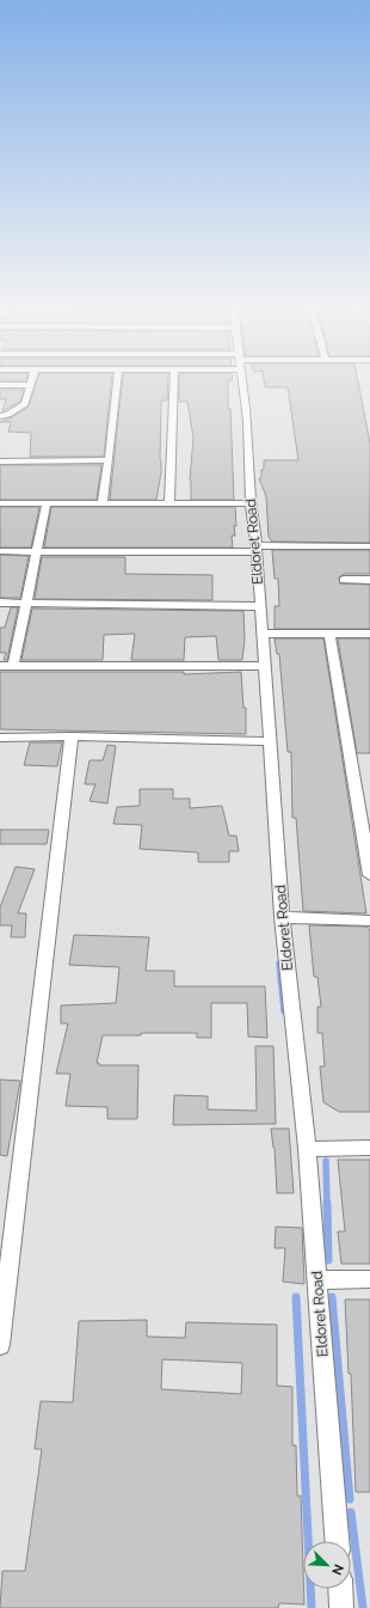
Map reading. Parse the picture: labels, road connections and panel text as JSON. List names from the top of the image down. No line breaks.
{"streets":{"street":["Eldoret Road"]},"north":"bottom right"}
